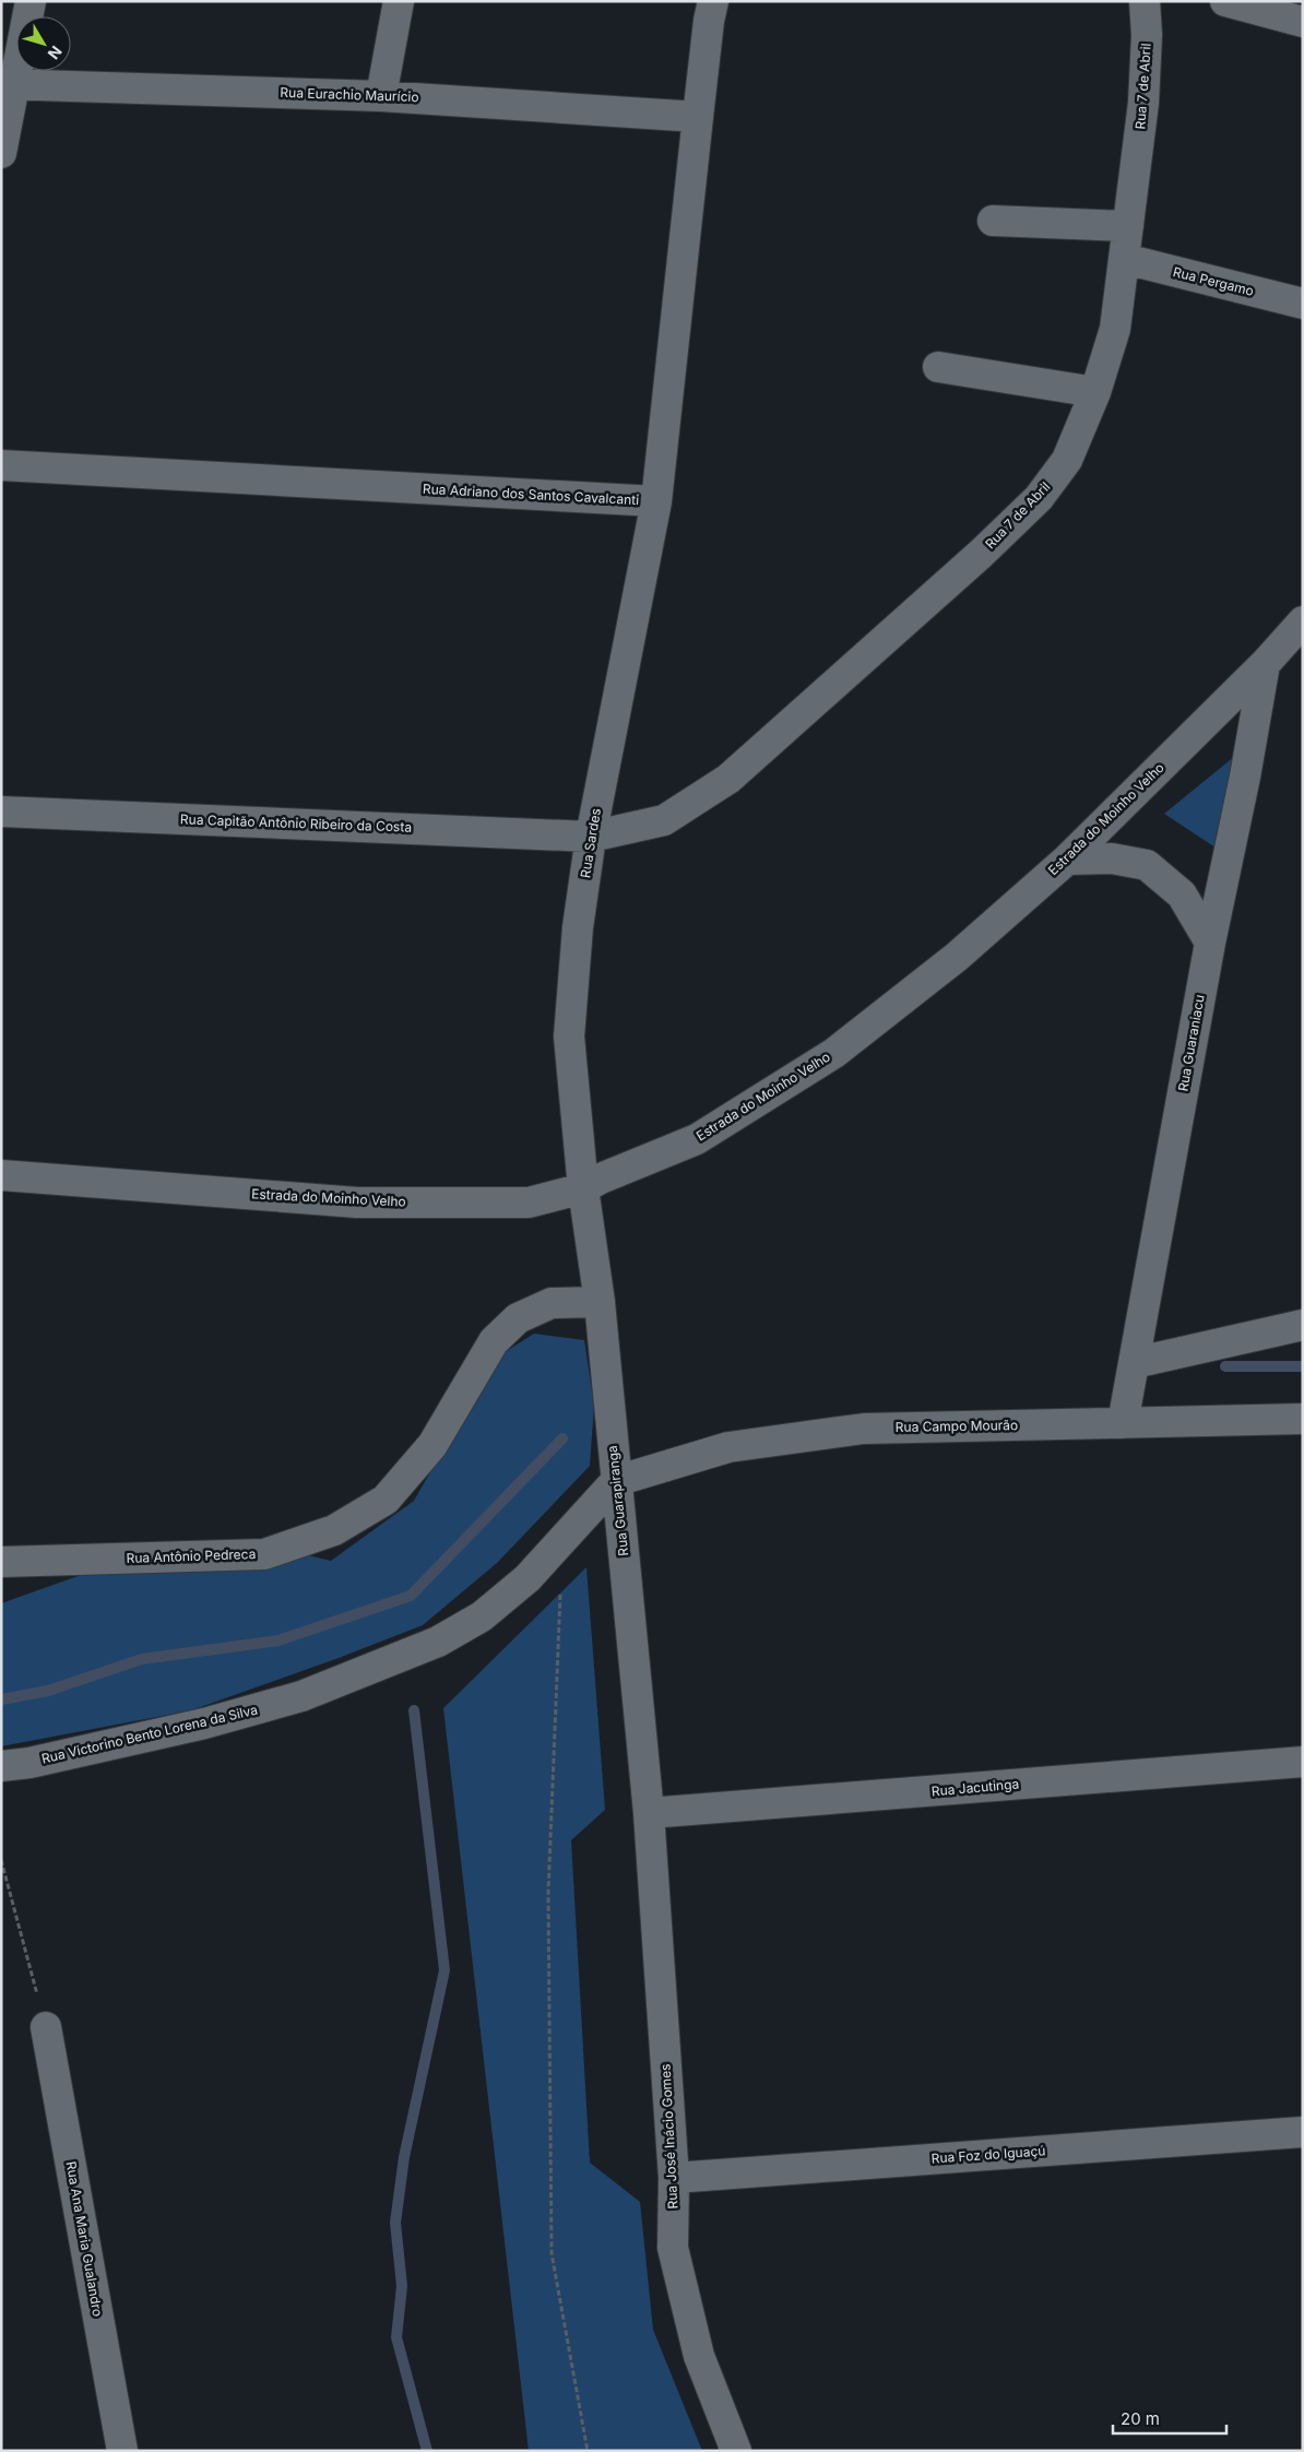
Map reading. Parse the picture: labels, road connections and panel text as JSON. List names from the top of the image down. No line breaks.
{"streets":{"street":["Rua 7 de Abril","Rua Eurachio Maurício","Rua Pergamo","Rua Adriano dos Santos Cavalcanti","Estrada do Moinho Velho","Rua Capitão Antônio Ribeiro da Costa","Rua Sardes","Rua Guaraniacu","Rua Campo Mourão","Rua Guarapiranga","Rua Antônio Pedreca","Rua Victorino Bento Lorena da Silva","Rua Jacutinga","Rua José Inácio Gomes","Rua Foz do Iguaçú","Rua Ana Maria Gualandro"]},"crossings":[["Rua 7 de Abril","Rua Pergamo"],["Rua 7 de Abril","Rua Capitão Antônio Ribeiro da Costa"],["Rua 7 de Abril","Rua Sardes"],["Rua Eurachio Maurício","Rua Adriano dos Santos Cavalcanti"],["Rua Adriano dos Santos Cavalcanti","Rua Sardes"],["Estrada do Moinho Velho","Rua Sardes"],["Estrada do Moinho Velho","Rua Guaraniacu"],["Estrada do Moinho Velho","Rua Guarapiranga"],["Rua Capitão Antônio Ribeiro da Costa","Rua Sardes"],["Rua Sardes","Rua Guarapiranga"],["Rua Guaraniacu","Rua Campo Mourão"],["Rua Campo Mourão","Rua Guarapiranga"],["Rua Campo Mourão","Rua Victorino Bento Lorena da Silva"],["Rua Guarapiranga","Rua Antônio Pedreca"],["Rua Guarapiranga","Rua Victorino Bento Lorena da Silva"],["Rua Guarapiranga","Rua Jacutinga"],["Rua Guarapiranga","Rua José Inácio Gomes"],["Rua Jacutinga","Rua José Inácio Gomes"],["Rua José Inácio Gomes","Rua Foz do Iguaçú"]],"scale_bar":"20 m","north":"bottom right"}
